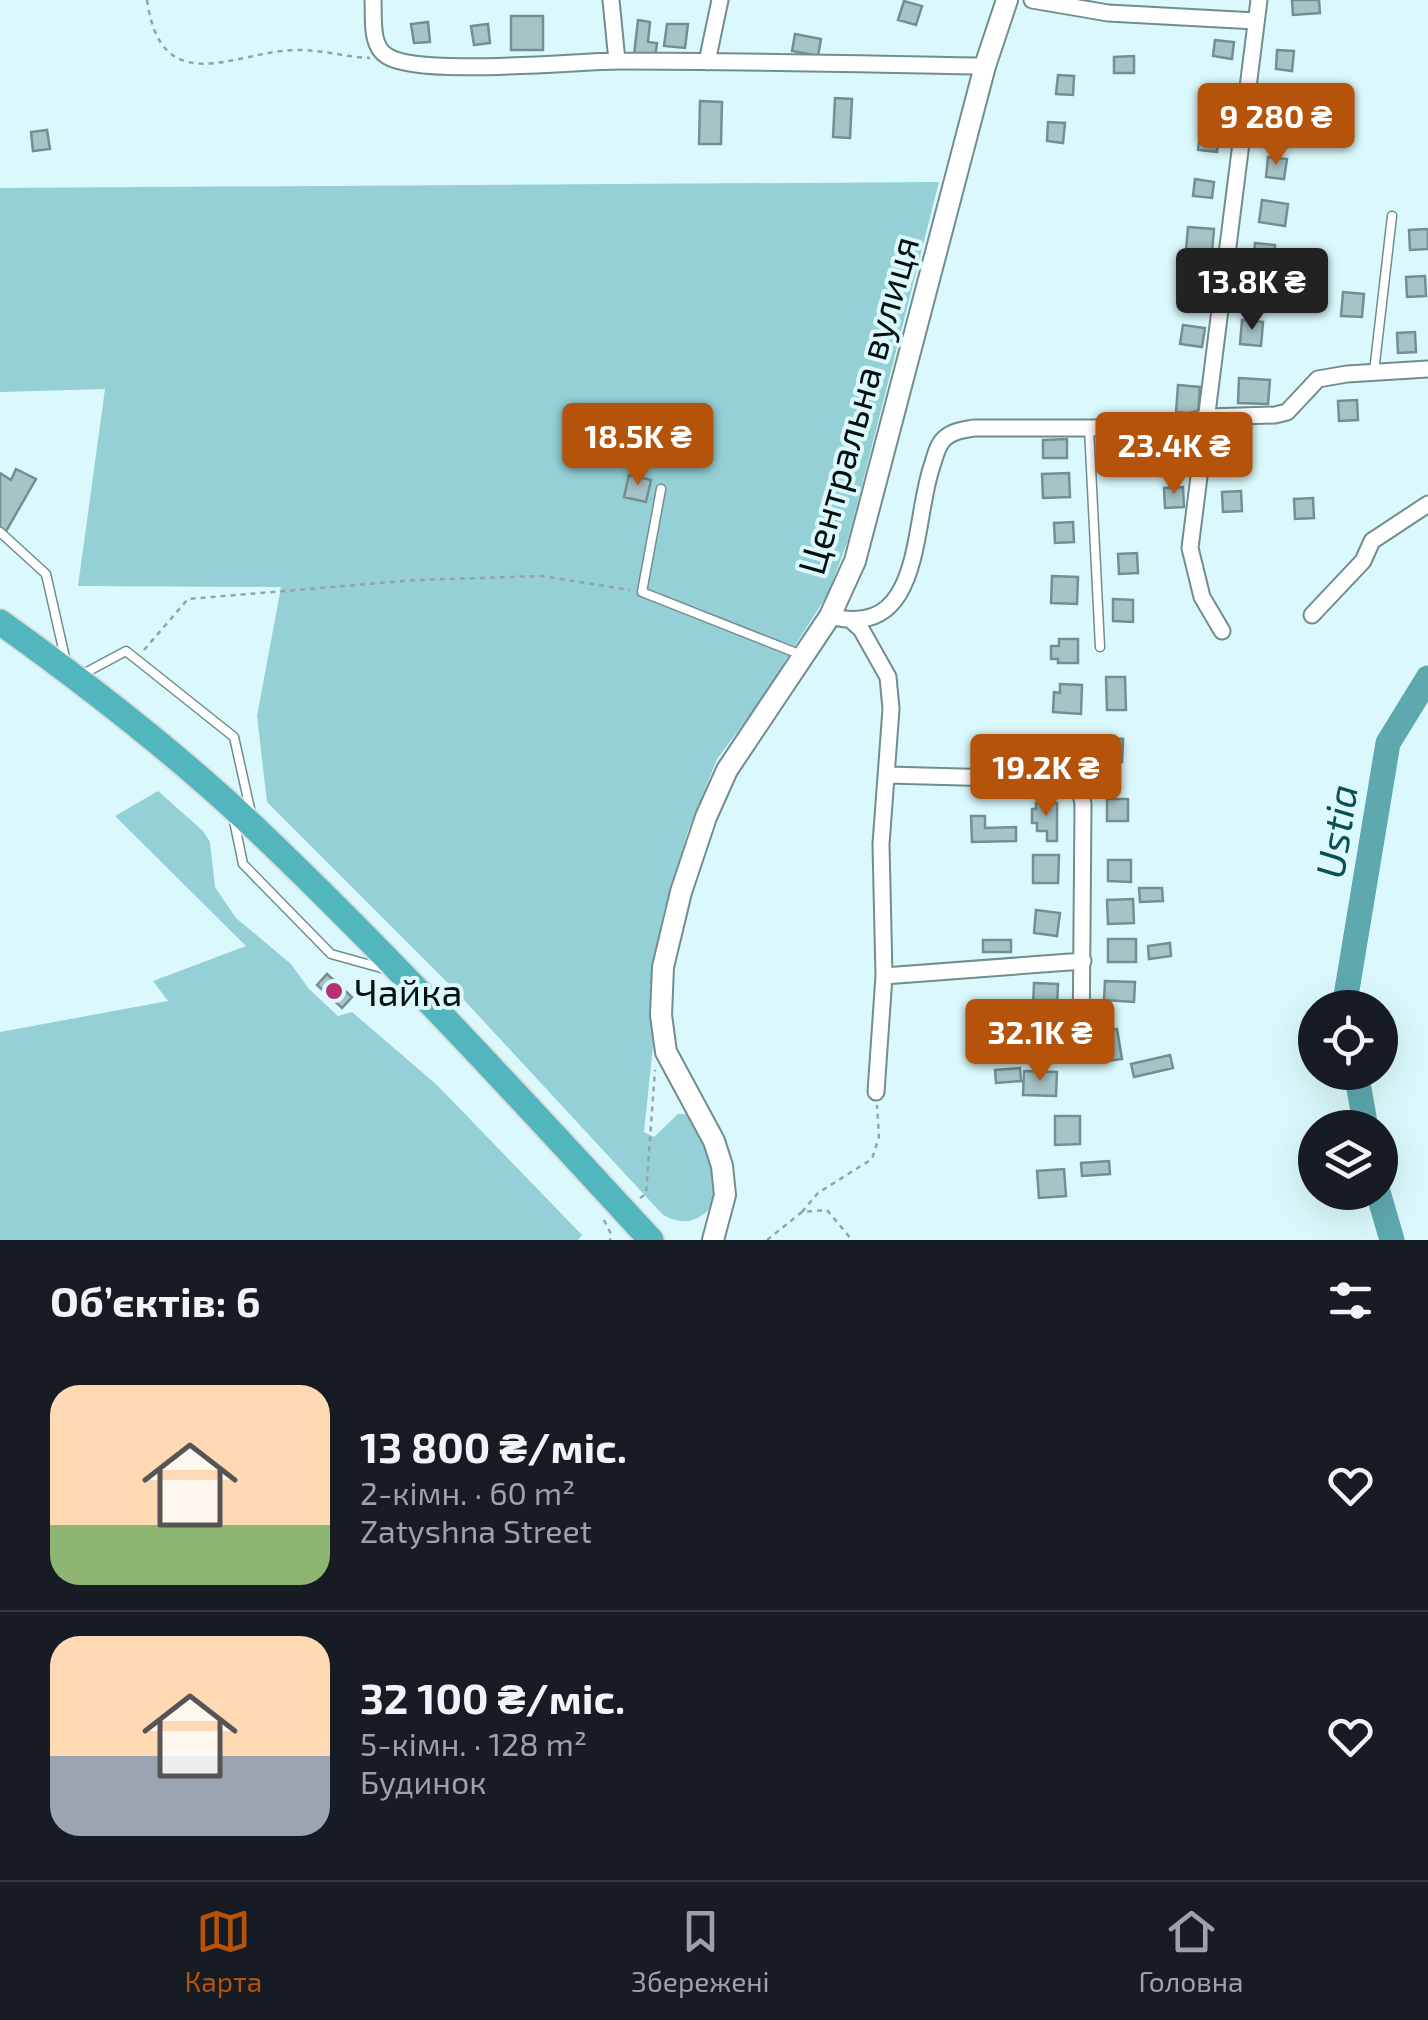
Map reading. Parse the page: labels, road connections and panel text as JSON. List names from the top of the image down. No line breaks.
{"streets":{"street":["Центральна вулиця"]},"water":["Ustia"],"places":["Чайка"],"page":{"price":["9 280 ₴","13.8K ₴","18.5K ₴","23.4K ₴","19.2K ₴","32.1K ₴"],"heading":"Об’єктів: 6","list":[{"name":"13 800 ₴/міс.","note":"2-кімн. · 60 m² · Zatyshna Street"},{"name":"32 100 ₴/міс.","note":"5-кімн. · 128 m² · Будинок"}],"tabs":["Карта","Збережені","Головна"]}}
